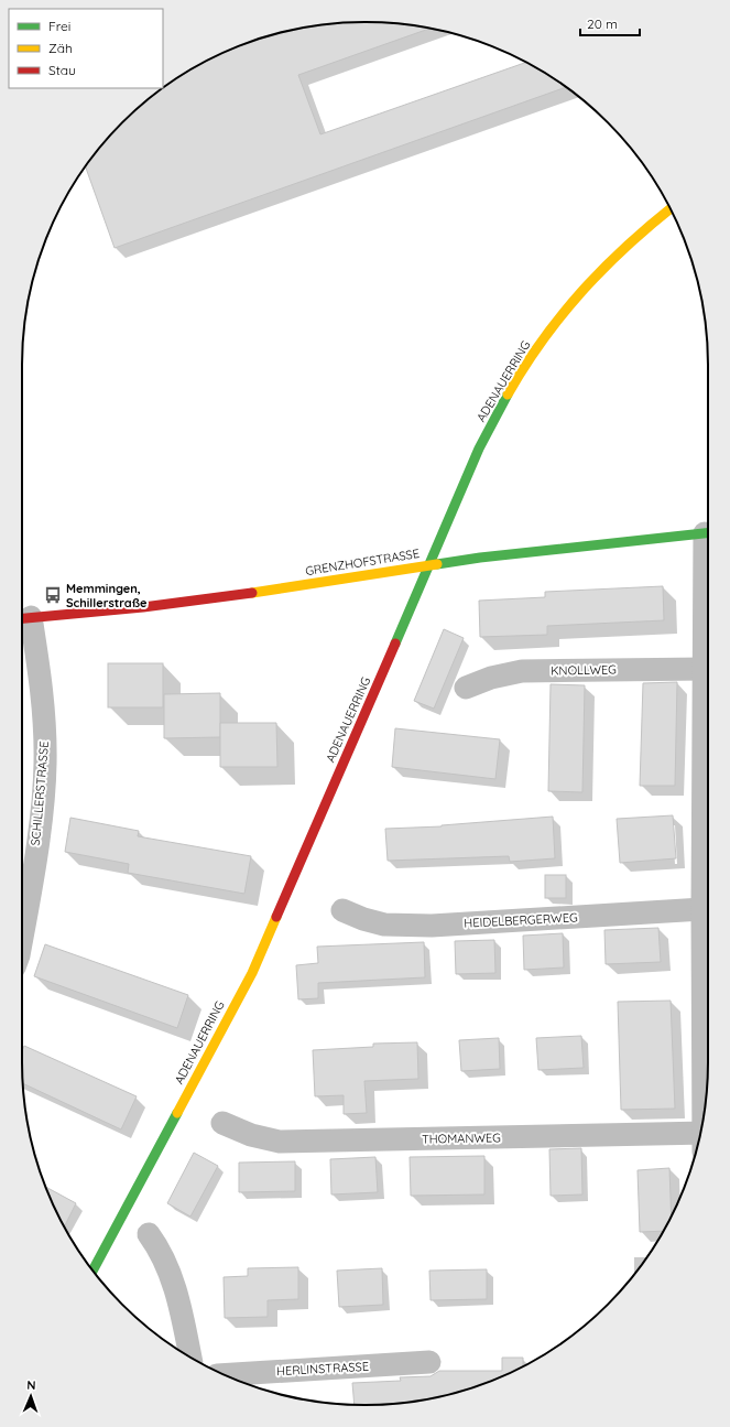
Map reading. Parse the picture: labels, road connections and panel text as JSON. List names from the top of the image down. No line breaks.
{"streets":{"main road":["ADENAUERRING","GRENZHOFSTRASSE"],"street":["KNOLLWEG","SCHILLERSTRASSE","HEIDELBERGERWEG","THOMANWEG","HERLINSTRASSE"]},"crossings":[["ADENAUERRING","GRENZHOFSTRASSE"],["GRENZHOFSTRASSE","SCHILLERSTRASSE"]],"places":{"bus stop":["Memmingen, Schillerstraße"]},"legend":["Frei","Zäh","Stau"],"scale_bar":"20 m","north":"top"}
